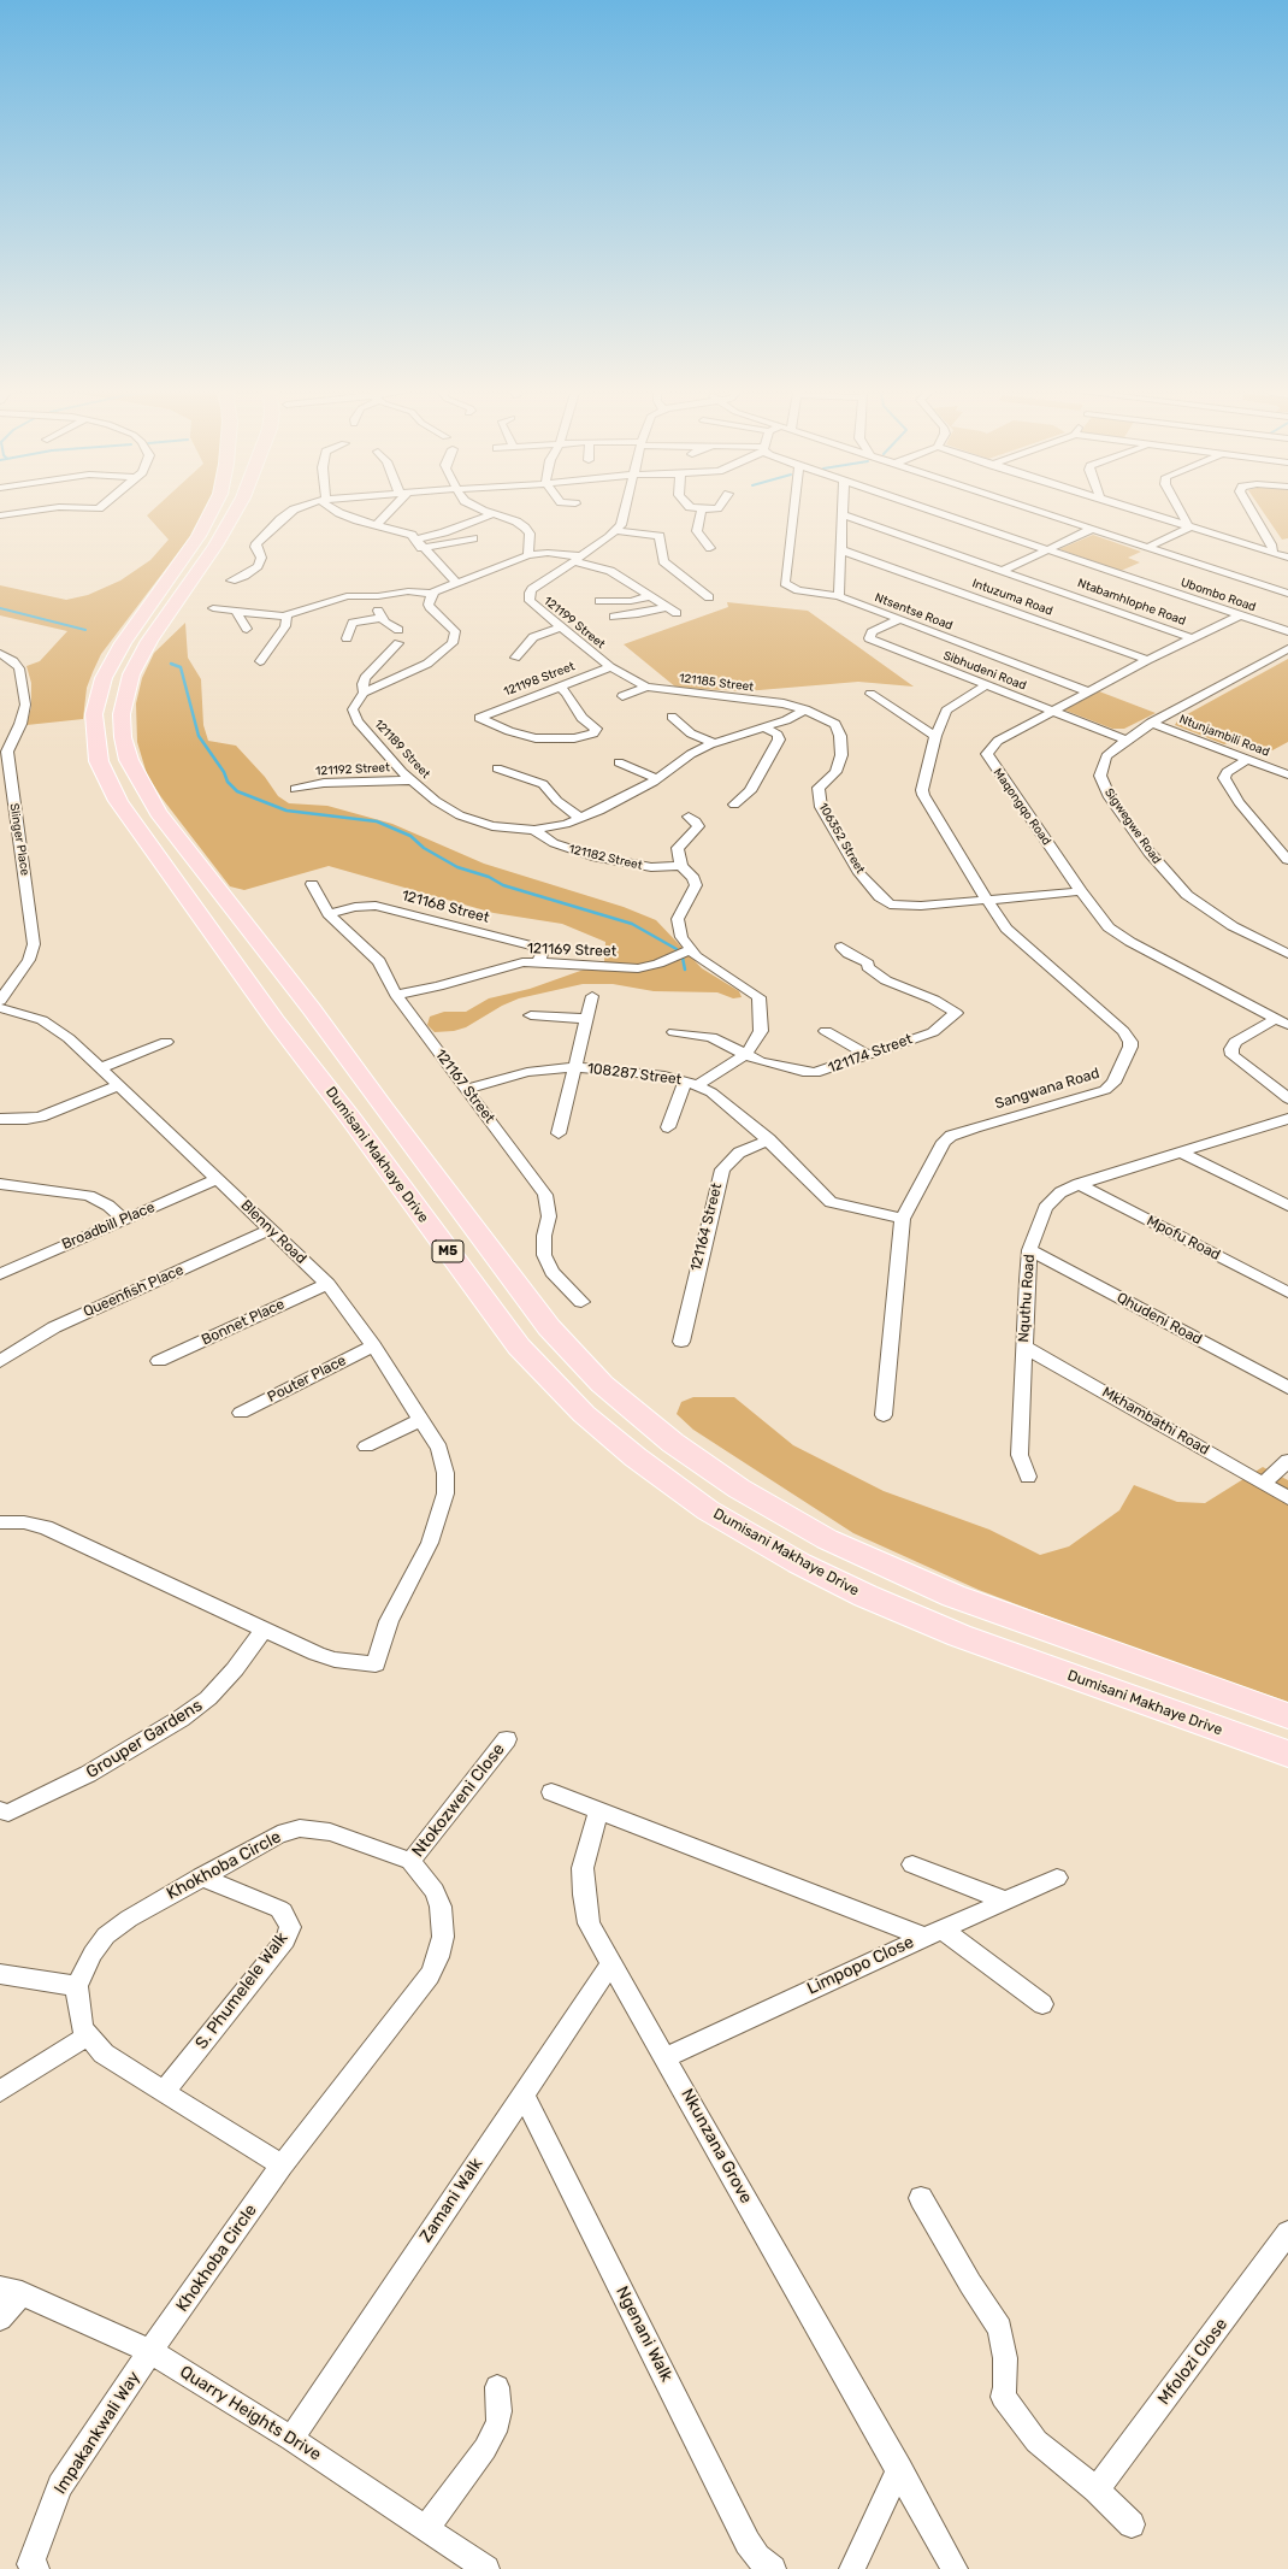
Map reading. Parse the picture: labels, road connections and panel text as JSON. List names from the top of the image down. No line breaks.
{"streets":{"main road":["Dumisani Makhaye Drive","M5"],"street":["Ubombo Road","Intuzuma Road","Ntabamhlophe Road","Ntsentse Road","121199 Street","Sibhudeni Road","121198 Street","121185 Street","Ntunjambili Road","121189 Street","121192 Street","Maqongqo Road","Sigwegwe Road","106352 Street","Slinger Place","121182 Street","121168 Street","121169 Street","121174 Street","108287 Street","121167 Street","Sangwana Road","Broadbill Place","121164 Street","Blenny Road","Mpofu Road","Queenfish Place","Nquthu Road","Qhudeni Road","Bonnet Place","Pouter Place","Mkhambathi Road","Grouper Gardens","Ntokozweni Close","Khokhoba Circle","Limpopo Close","S. Phumelele Walk","Nkunzana Grove","Zamani Walk","Ngenani Walk","Mfolozi Close","Quarry Heights Drive","Impakankwali Way"]},"crossings":[["Ubombo Road","Maqongqo Road"],["Intuzuma Road","Maqongqo Road"],["Ntabamhlophe Road","Maqongqo Road"],["Ntsentse Road","Sibhudeni Road"],["Ntsentse Road","Maqongqo Road"],["121199 Street","121198 Street"],["121199 Street","121185 Street"],["Sibhudeni Road","Maqongqo Road"],["Sibhudeni Road","Sigwegwe Road"],["Sibhudeni Road","Sangwana Road"],["121185 Street","106352 Street"],["Ntunjambili Road","Sigwegwe Road"],["121189 Street","121192 Street"],["121189 Street","106352 Street"],["121189 Street","121182 Street"],["Maqongqo Road","106352 Street"],["106352 Street","Sangwana Road"],["121168 Street","121169 Street"],["121168 Street","121167 Street"],["121169 Street","121167 Street"],["108287 Street","121167 Street"],["108287 Street","Sangwana Road"],["108287 Street","121164 Street"],["Broadbill Place","Blenny Road"],["Blenny Road","Queenfish Place"],["Blenny Road","Bonnet Place"],["Blenny Road","Pouter Place"],["Blenny Road","Grouper Gardens"],["Mpofu Road","Nquthu Road"],["Nquthu Road","Qhudeni Road"],["Nquthu Road","Mkhambathi Road"],["Ntokozweni Close","Khokhoba Circle"],["Khokhoba Circle","S. Phumelele Walk"],["Khokhoba Circle","Quarry Heights Drive"],["Khokhoba Circle","Impakankwali Way"],["Limpopo Close","Nkunzana Grove"],["Nkunzana Grove","Zamani Walk"],["Zamani Walk","Ngenani Walk"],["Zamani Walk","Quarry Heights Drive"],["Quarry Heights Drive","Impakankwali Way"]]}
